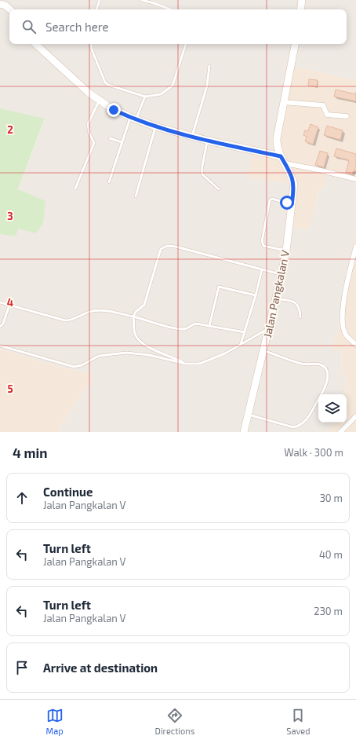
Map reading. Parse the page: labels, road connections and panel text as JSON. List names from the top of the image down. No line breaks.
{"streets":{"street":["Jalan Pangkalan V"]},"page":{"search":"Search here","heading":["4 min","Walk · 300 m"],"list":[["Continue","Jalan Pangkalan V","30 m"],["Turn left","Jalan Pangkalan V","40 m"],["Turn left","Jalan Pangkalan V","230 m"],"Arrive at destination"],"nav":["Map","Directions","Saved"]},"grid":{"rows":["2","3","4","5"]}}
